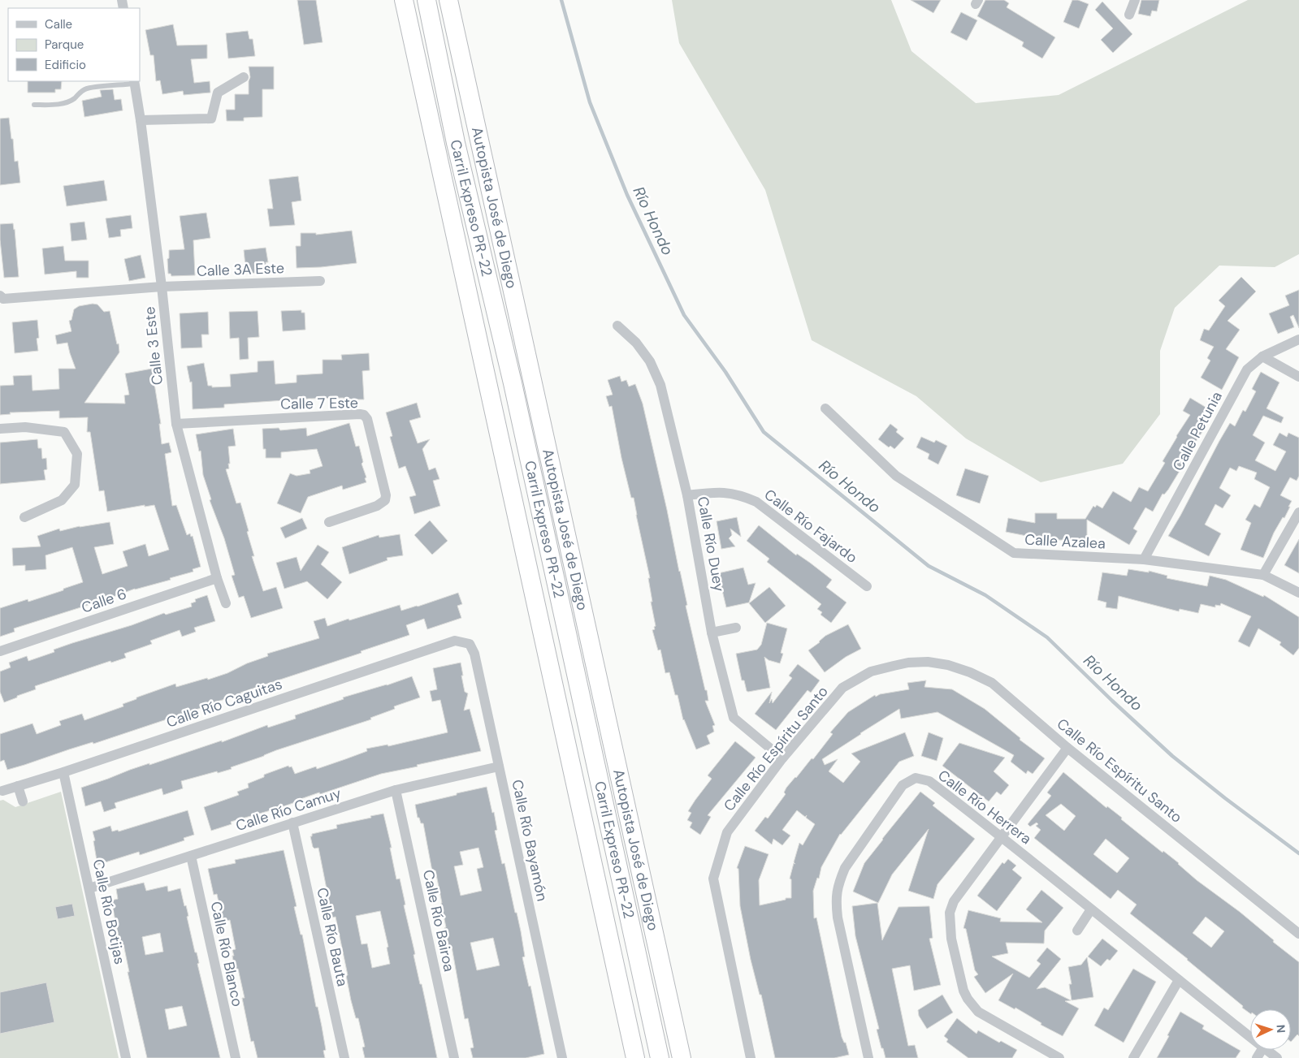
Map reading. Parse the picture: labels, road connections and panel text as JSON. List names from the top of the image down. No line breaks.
{"streets":{"highway":["Carril Expreso PR-22","Autopista José de Diego"],"street":["Calle 3A Este","Calle 3 Este","Calle 7 Este","Calle Petunia","Calle Río Fajardo","Calle Azalea","Calle Río Duey","Calle 6","Calle Río Caguitas","Calle Río Espíritu Santo","Calle Río Herrera","Calle Río Camuy","Calle Río Bayamón","Calle Río Botijas","Calle Río Bairoa","Calle Río Bauta","Calle Río Blanco"]},"crossings":[["Calle 3A Este","Calle 3 Este"],["Calle 3 Este","Calle 7 Este"],["Calle 3 Este","Calle 6"],["Calle Petunia","Calle Azalea"],["Calle Río Fajardo","Calle Río Duey"],["Calle Río Duey","Calle Río Espíritu Santo"],["Calle Río Caguitas","Calle Río Bayamón"],["Calle Río Caguitas","Calle Río Botijas"],["Calle Río Camuy","Calle Río Bayamón"],["Calle Río Camuy","Calle Río Botijas"],["Calle Río Camuy","Calle Río Bairoa"],["Calle Río Camuy","Calle Río Bauta"],["Calle Río Camuy","Calle Río Blanco"]],"water":["Río Hondo"],"legend":["Calle","Parque","Edificio"],"north":"right"}
